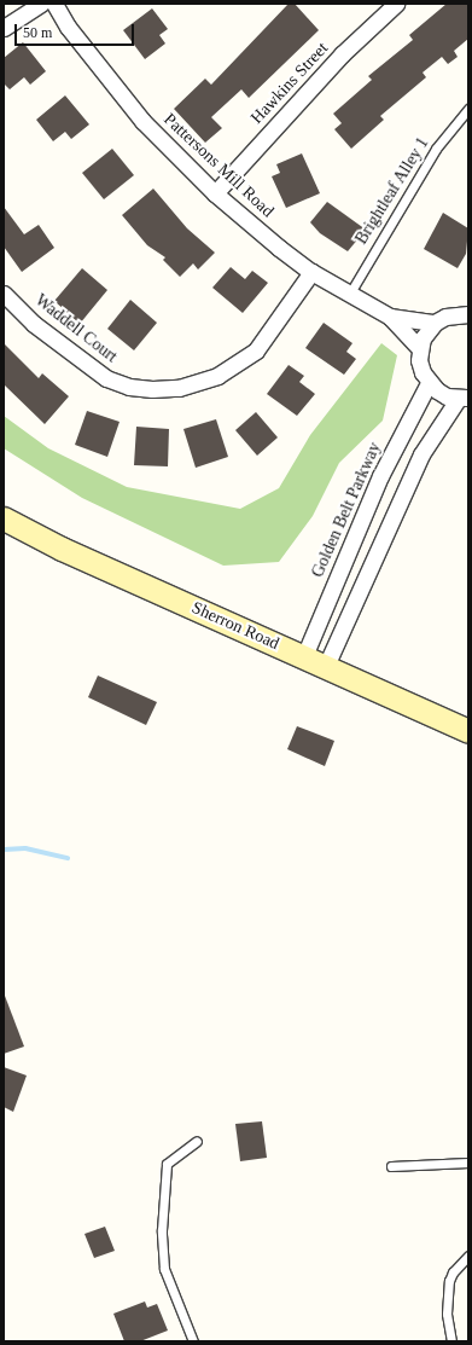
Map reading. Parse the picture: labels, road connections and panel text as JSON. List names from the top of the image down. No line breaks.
{"streets":{"main road":["Sherron Road"],"street":["Hawkins Street","Pattersons Mill Road","Waddell Court","Golden Belt Parkway"],"lane":["Brightleaf Alley 1"]},"crossings":[["Hawkins Street","Pattersons Mill Road"],["Pattersons Mill Road","Brightleaf Alley 1"],["Pattersons Mill Road","Waddell Court"],["Golden Belt Parkway","Sherron Road"]],"scale_bar":"50 m"}
